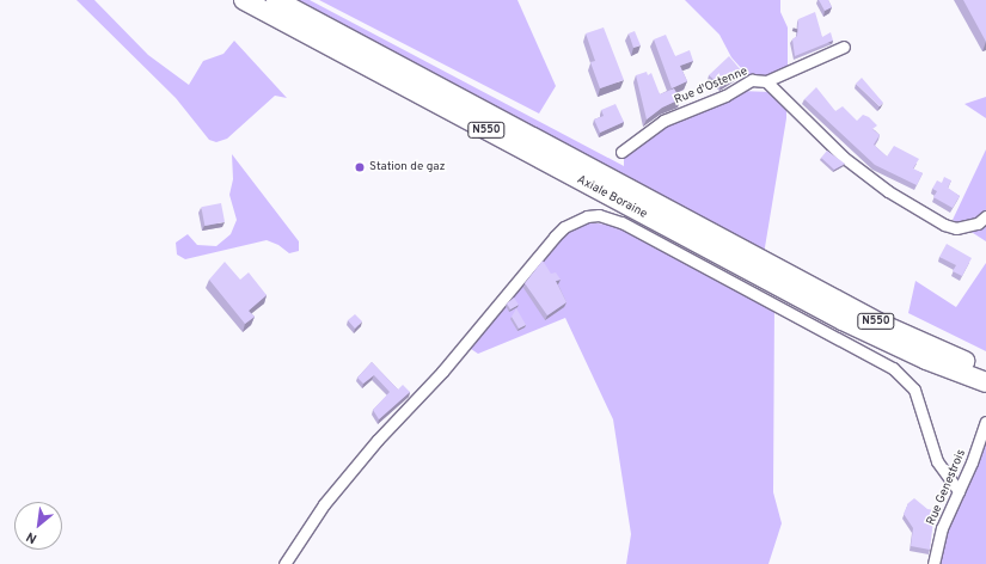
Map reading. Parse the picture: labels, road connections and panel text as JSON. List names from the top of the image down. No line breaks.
{"streets":{"highway":["N550","Axiale Boraine"],"street":["Rue d'Ostenne","Rue Genestrois"]},"places":["Station de gaz"],"north":"bottom left"}
